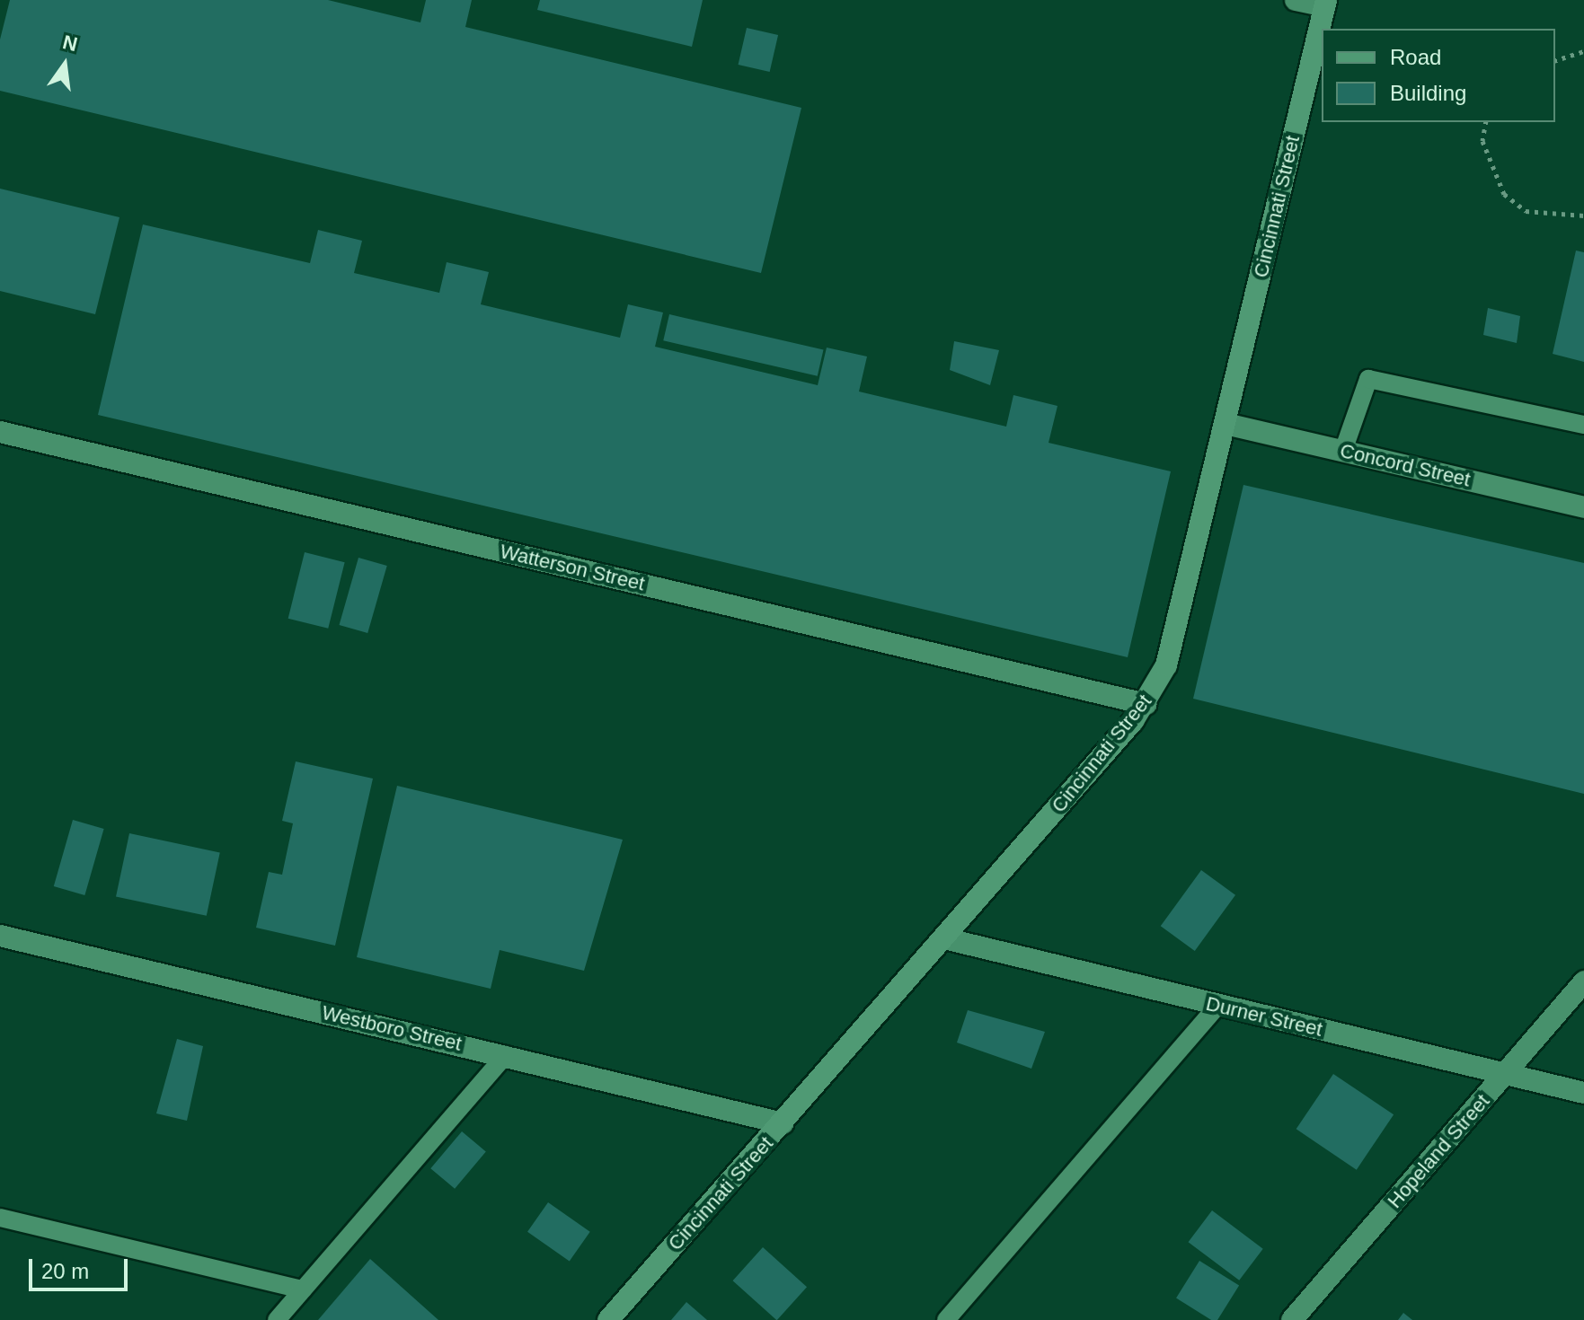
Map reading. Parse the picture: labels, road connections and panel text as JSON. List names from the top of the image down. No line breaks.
{"streets":{"street":["Cincinnati Street","Concord Street","Watterson Street","Durner Street","Westboro Street","Hopeland Street"]},"crossings":[["Cincinnati Street","Concord Street"],["Cincinnati Street","Watterson Street"],["Cincinnati Street","Durner Street"],["Cincinnati Street","Westboro Street"],["Durner Street","Hopeland Street"]],"legend":["Road","Building"],"scale_bar":"20 m","north":"top"}
